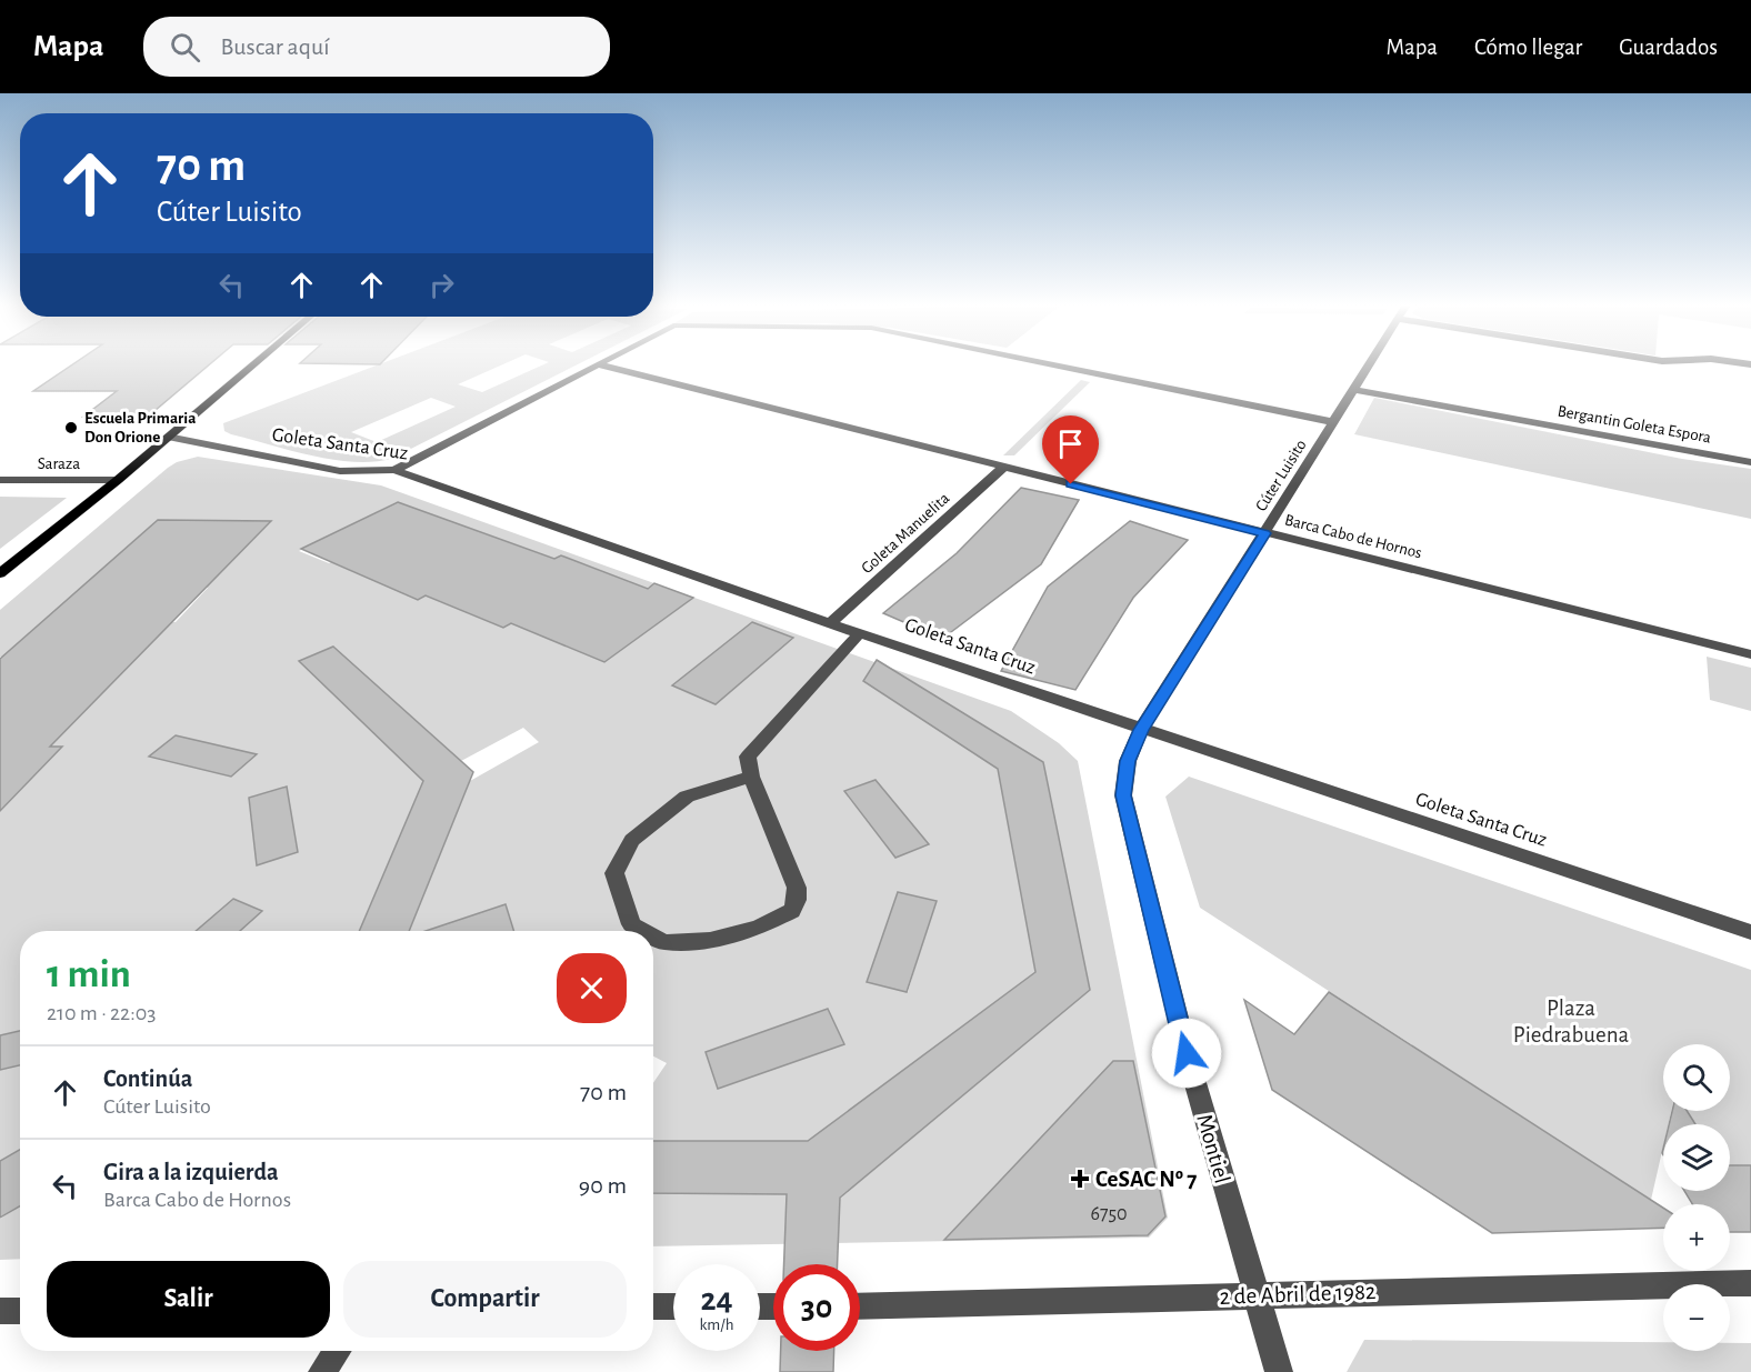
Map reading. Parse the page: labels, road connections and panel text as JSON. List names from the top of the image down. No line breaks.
{"streets":{"street":["Bergantin Goleta Espora","Goleta Santa Cruz","Saraza","Cúter Luisito","Goleta Manuelita","Barca Cabo de Hornos","Montiel","2 de Abril de 1982"]},"crossings":[["Bergantin Goleta Espora","Cúter Luisito"],["Goleta Santa Cruz","Cúter Luisito"],["Goleta Santa Cruz","Goleta Manuelita"],["Goleta Santa Cruz","Montiel"],["Cúter Luisito","Barca Cabo de Hornos"],["Cúter Luisito","Montiel"],["Goleta Manuelita","Barca Cabo de Hornos"],["Montiel","2 de Abril de 1982"]],"parks":["Plaza Piedrabuena"],"places":{"other":["Escuela Primaria Don Orione"],"health":["CeSAC Nº 7"]},"house_numbers":["6750"],"page":{"header":"Mapa","search":"Buscar aquí","nav":["Mapa","Cómo llegar","Guardados"],"turn":["70 m","Cúter Luisito"],"heading":["1 min","210 m · 22:03"],"map_buttons":["+","−"],"list":[{"name":"Continúa","note":"Cúter Luisito","value":"70 m"},{"name":"Gira a la izquierda","note":"Barca Cabo de Hornos","value":"90 m"}],"buttons":["Salir","Compartir"],"speed":"24 km/h","limit":"30"}}
